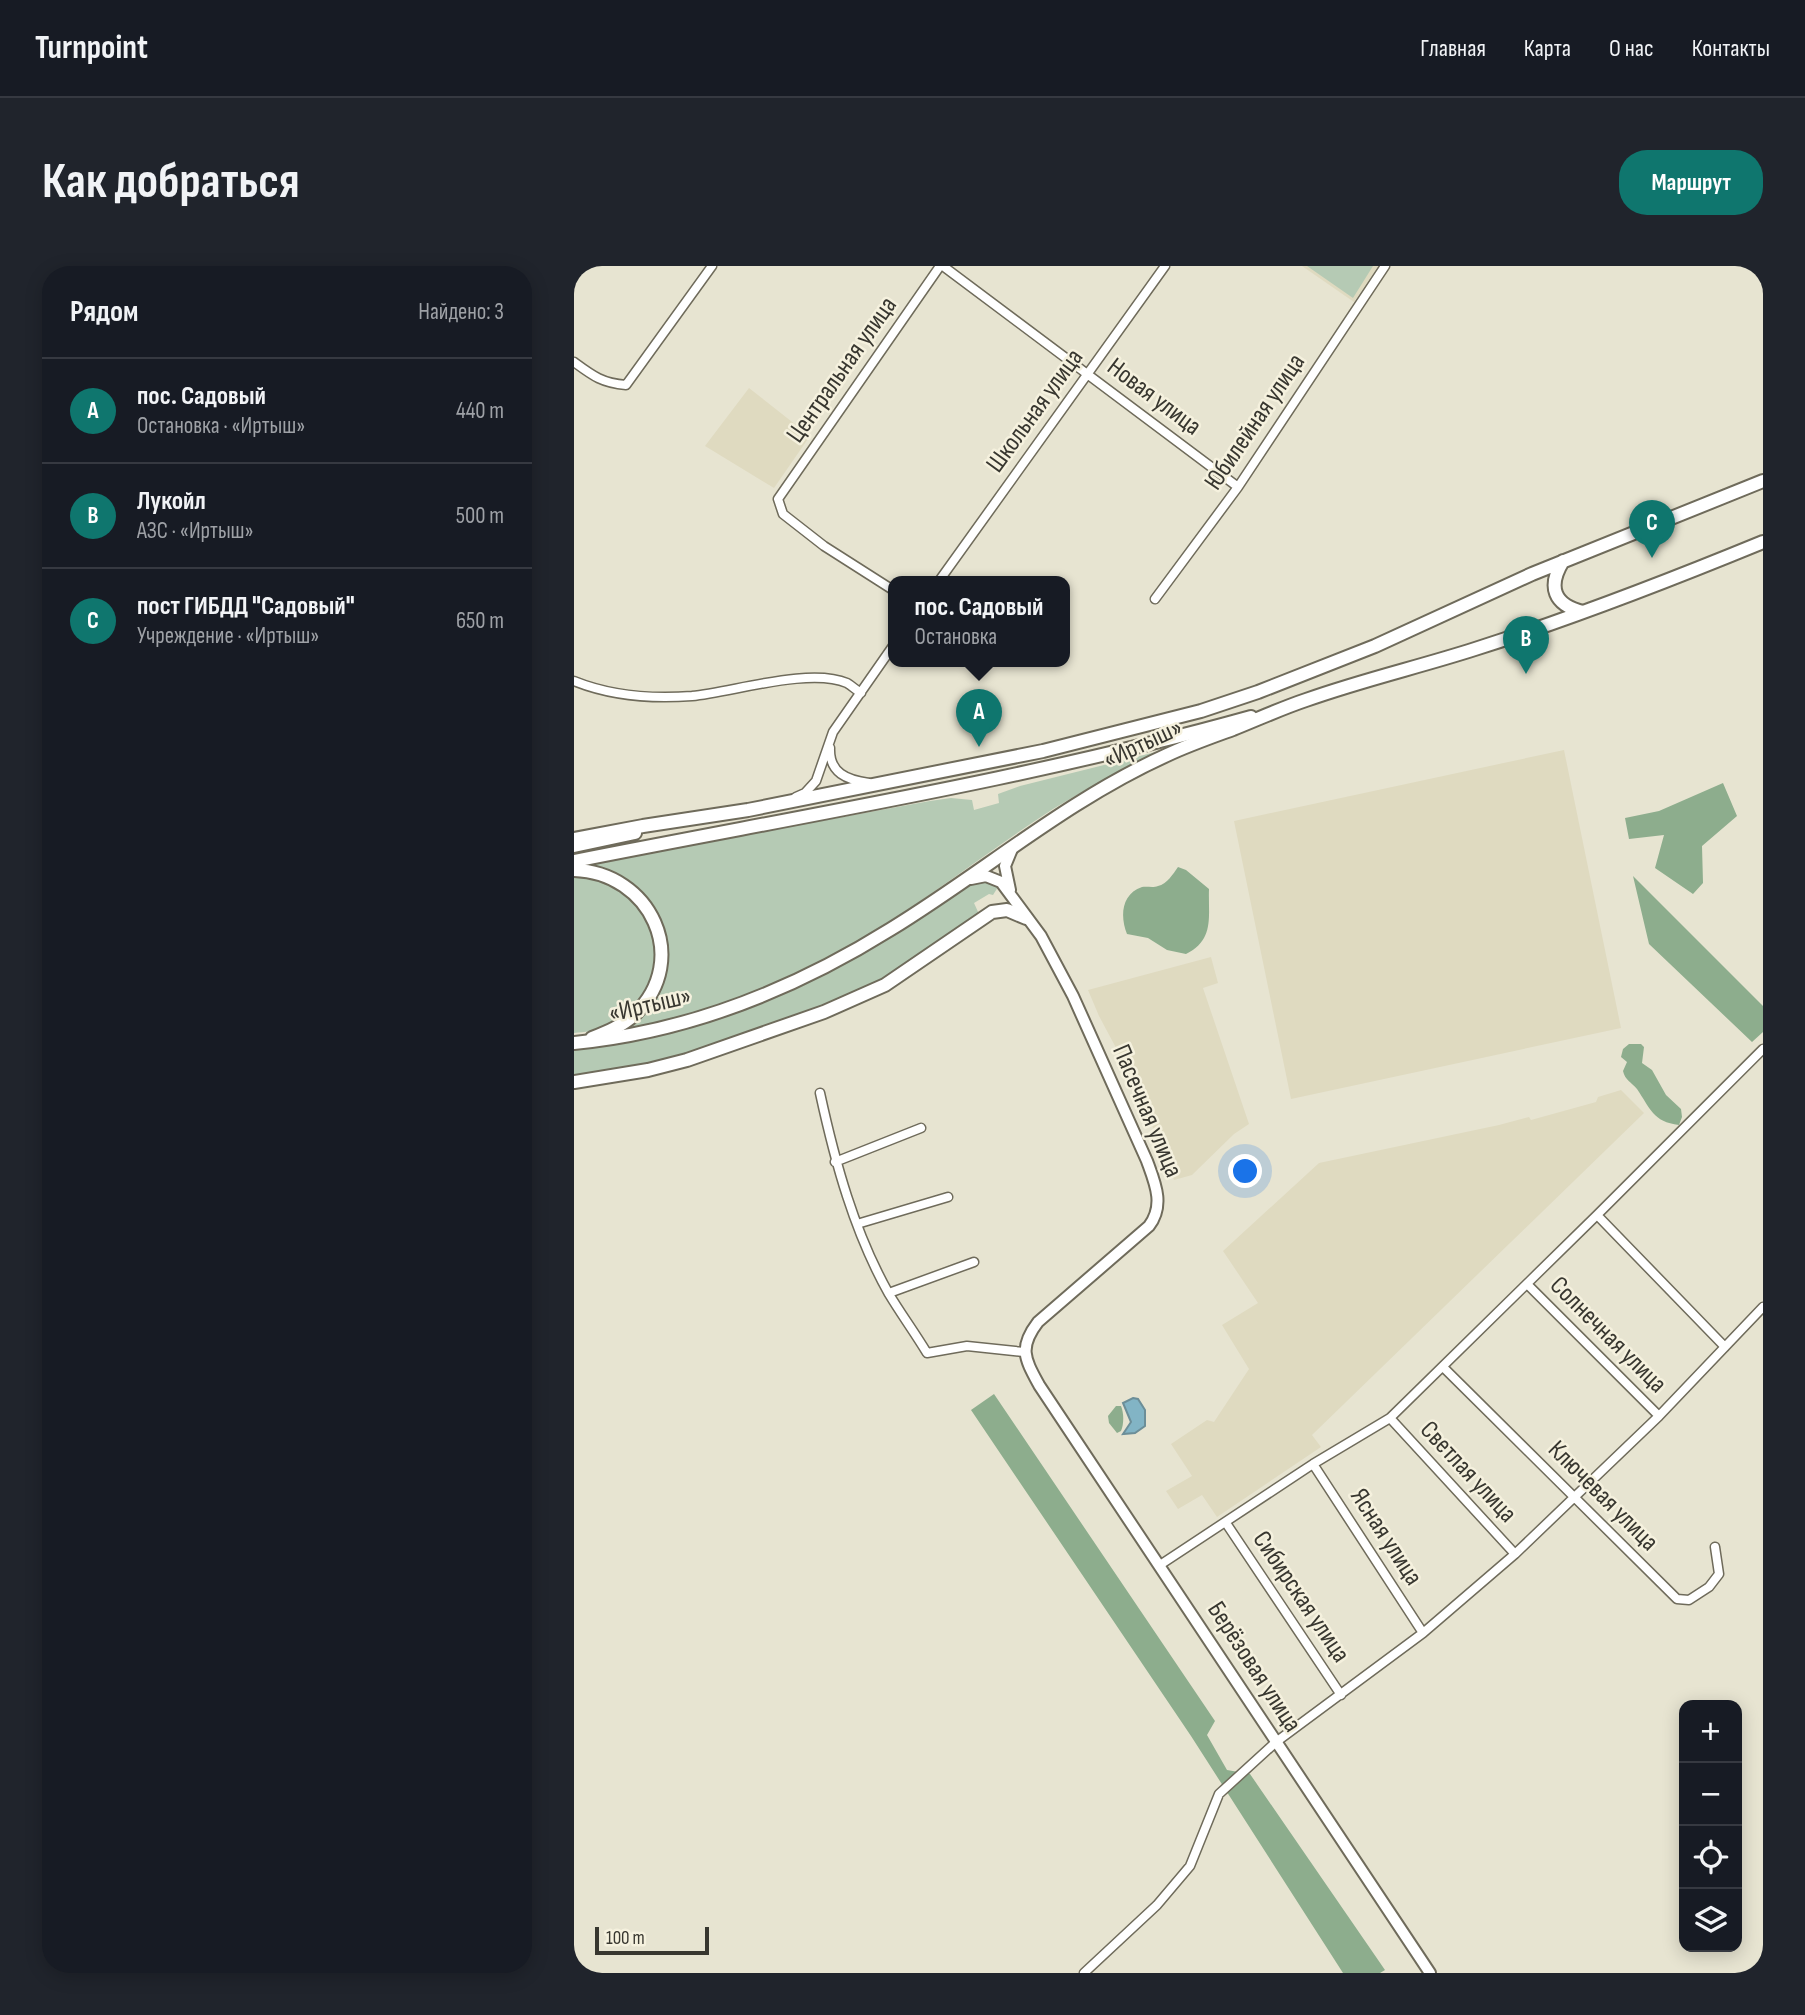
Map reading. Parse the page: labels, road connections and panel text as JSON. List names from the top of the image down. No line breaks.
{"streets":{"main road":["«Иртыш»","Пасечная улица","Берёзовая улица"],"street":["Центральная улица","Новая улица","Школьная улица","Юбилейная улица","Солнечная улица","Светлая улица","Ключевая улица","Ясная улица","Сибирская улица"]},"crossings":[["Центральная улица","Новая улица"],["Новая улица","Школьная улица"],["Новая улица","Юбилейная улица"],["Пасечная улица","Берёзовая улица"]],"scale_bar":"100 m","page":{"header":"Turnpoint","nav":["Главная","Карта","О нас","Контакты"],"buttons":"Маршрут","title":"Как добраться","heading":["Рядом","Найдено: 3"],"list":[{"mark":"A","name":"пос. Садовый","note":"Остановка · «Иртыш»","value":"440 m"},{"mark":"B","name":"Лукойл","note":"АЗС · «Иртыш»","value":"500 m"},{"mark":"C","name":"пост ГИБДД \"Садовый\"","note":"Учреждение · «Иртыш»","value":"650 m"}],"pins":["C","B","A"],"popup":["пос. Садовый","Остановка"],"map_buttons":["+","−"],"scale":"100 m"}}
